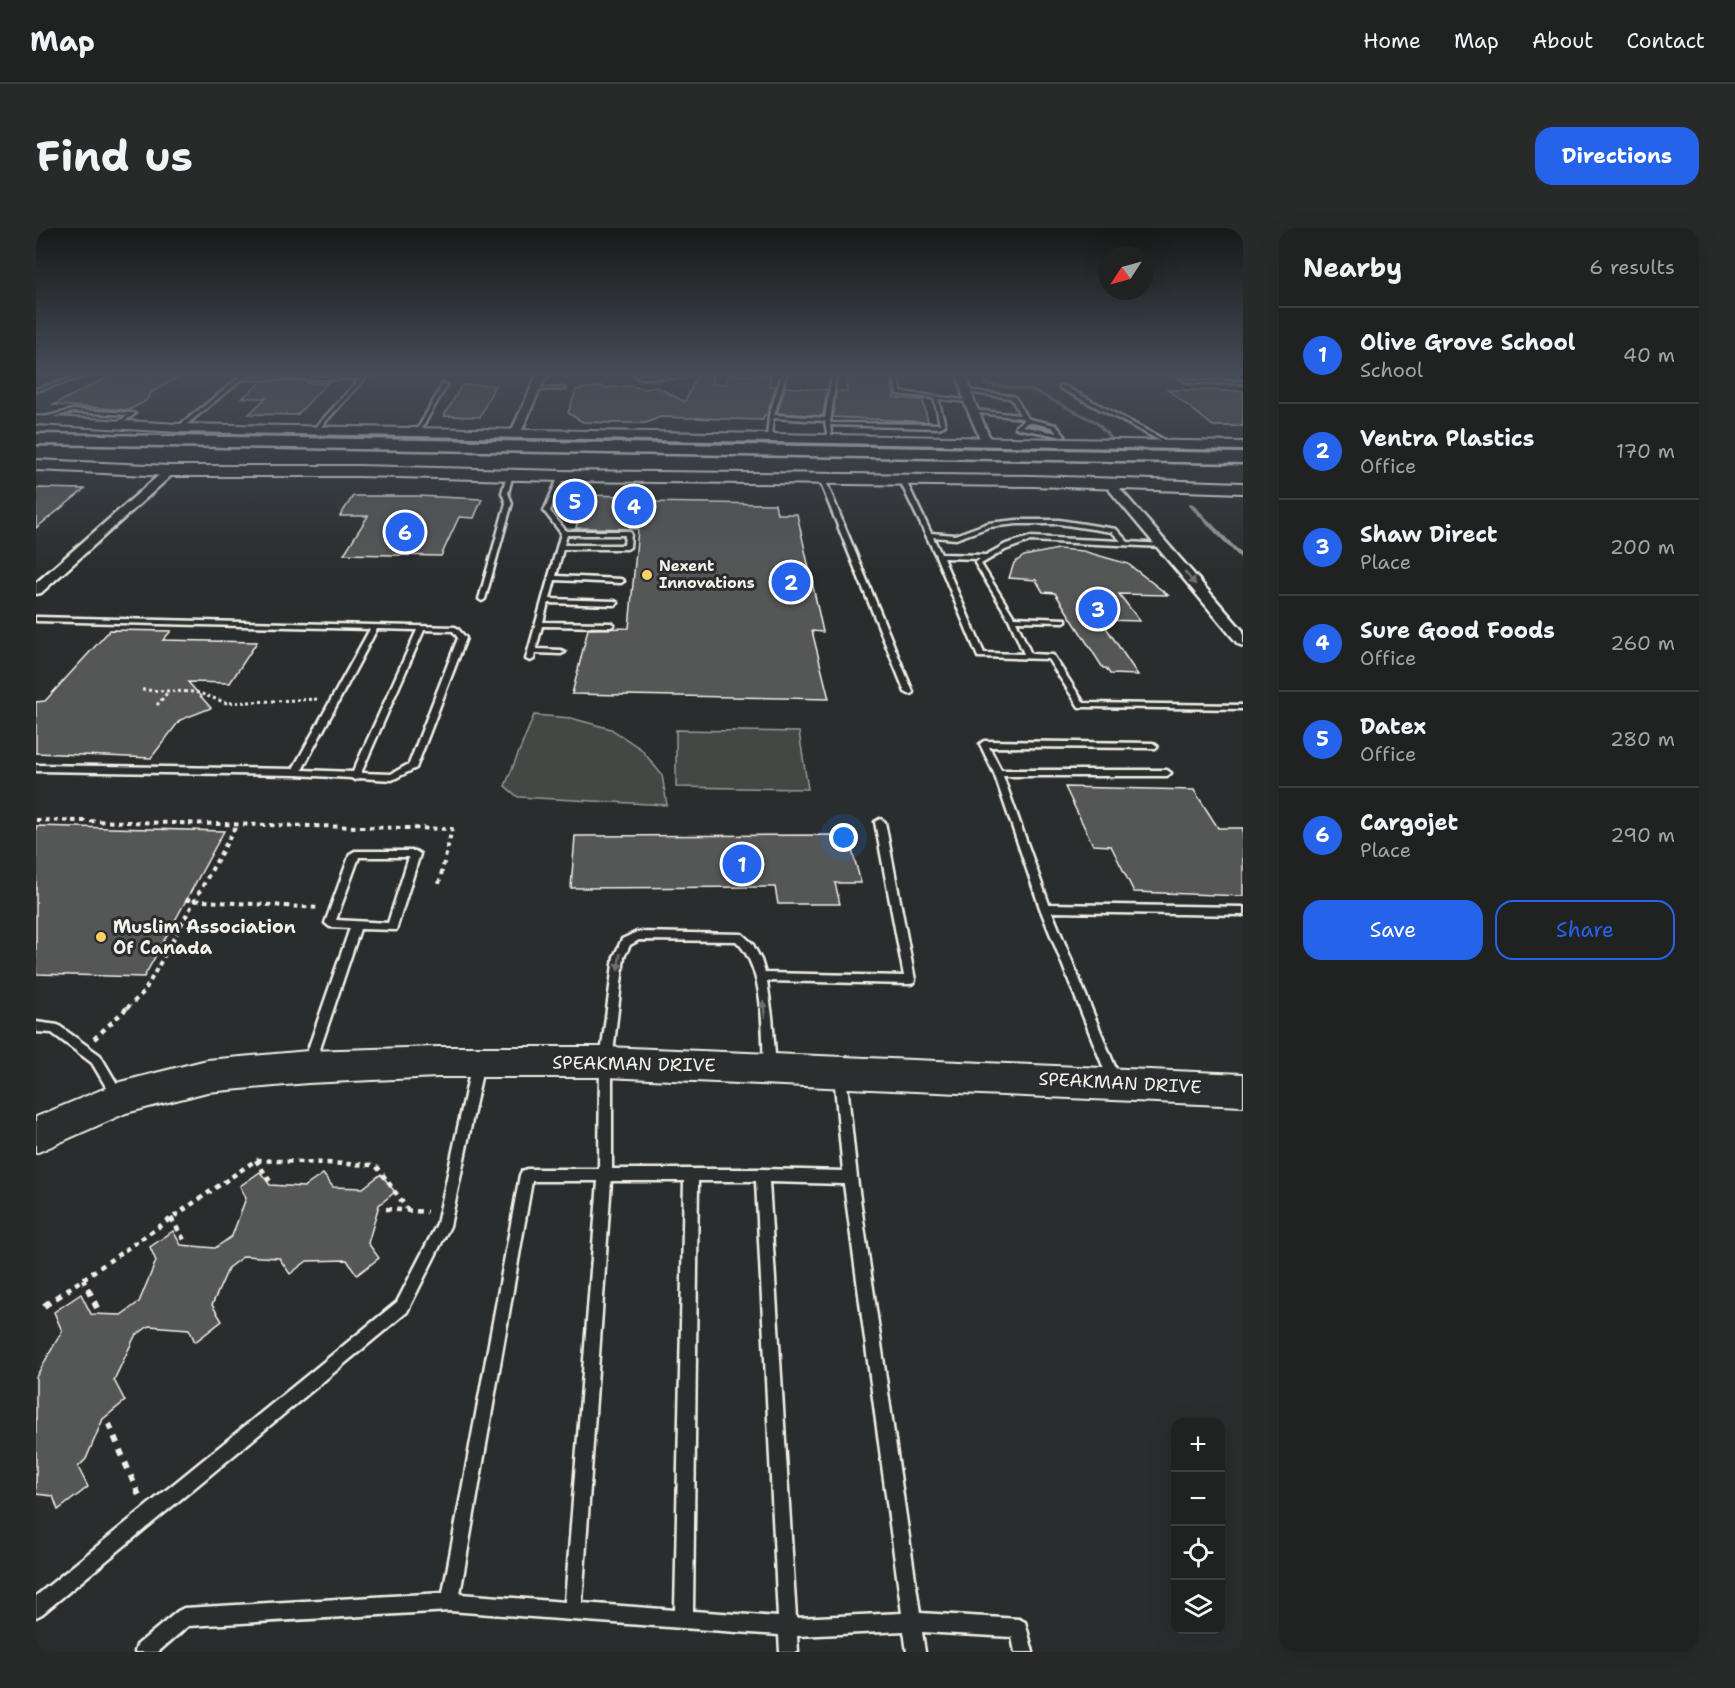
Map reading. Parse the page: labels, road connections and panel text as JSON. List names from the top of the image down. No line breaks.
{"streets":{"street":["SPEAKMAN DRIVE"]},"places":["Nexent Innovations","Muslim Association Of Canada"],"north":"bottom left","page":{"header":"Map","nav":["Home","Map","About","Contact"],"buttons":["Directions",["Save","Share"]],"title":"Find us","heading":["Nearby","6 results"],"list":[{"mark":"1","name":"Olive Grove School","note":"School","value":"40 m"},{"mark":"2","name":"Ventra Plastics","note":"Office","value":"170 m"},{"mark":"3","name":"Shaw Direct","note":"Place","value":"200 m"},{"mark":"4","name":"Sure Good Foods","note":"Office","value":"260 m"},{"mark":"5","name":"Datex","note":"Office","value":"280 m"},{"mark":"6","name":"Cargojet","note":"Place","value":"290 m"}],"pins":["5","4","6","2","3","1"],"map_buttons":["+","−"]}}
